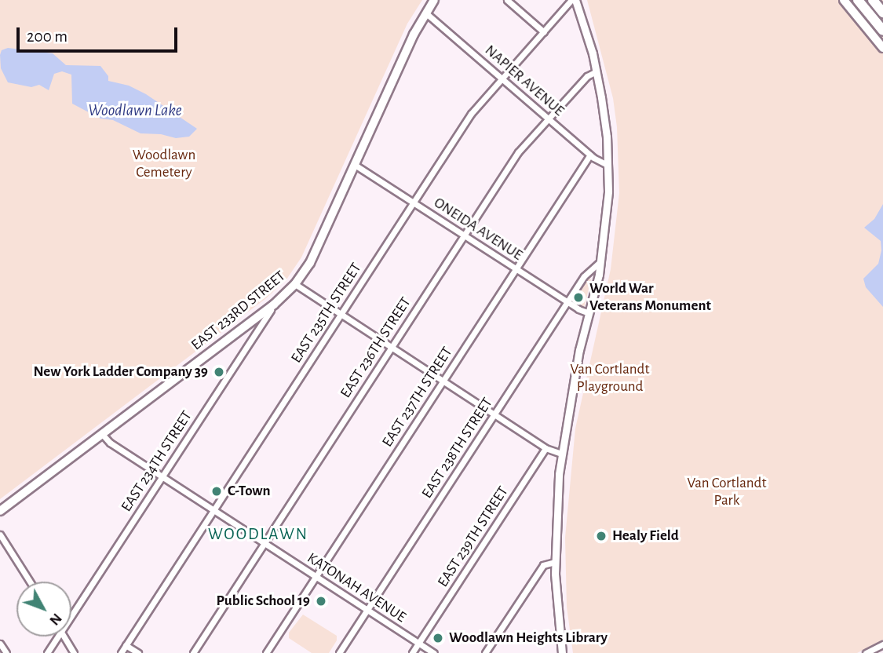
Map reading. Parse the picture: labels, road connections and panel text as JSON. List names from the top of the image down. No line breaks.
{"streets":{"main road":["EAST 233RD STREET"],"street":["NAPIER AVENUE","ONEIDA AVENUE","EAST 235TH STREET","EAST 236TH STREET","EAST 237TH STREET","EAST 238TH STREET","EAST 234TH STREET","EAST 239TH STREET","KATONAH AVENUE"]},"crossings":[["NAPIER AVENUE","EAST 233RD STREET"],["NAPIER AVENUE","EAST 235TH STREET"],["NAPIER AVENUE","EAST 236TH STREET"],["NAPIER AVENUE","EAST 237TH STREET"],["ONEIDA AVENUE","EAST 233RD STREET"],["ONEIDA AVENUE","EAST 235TH STREET"],["ONEIDA AVENUE","EAST 236TH STREET"],["ONEIDA AVENUE","EAST 237TH STREET"],["ONEIDA AVENUE","EAST 238TH STREET"],["EAST 233RD STREET","EAST 234TH STREET"],["EAST 233RD STREET","KATONAH AVENUE"],["EAST 235TH STREET","KATONAH AVENUE"],["EAST 236TH STREET","KATONAH AVENUE"],["EAST 237TH STREET","KATONAH AVENUE"],["EAST 238TH STREET","KATONAH AVENUE"],["EAST 234TH STREET","KATONAH AVENUE"],["EAST 239TH STREET","KATONAH AVENUE"]],"districts":["WOODLAWN"],"water":["Woodlawn Lake"],"parks":["Woodlawn Cemetery","Van Cortlandt Playground","Van Cortlandt Park"],"places":["World War Veterans Monument","New York Ladder Company 39","C-Town","Healy Field","Public School 19","Woodlawn Heights Library"],"scale_bar":"200 m","north":"bottom right"}
